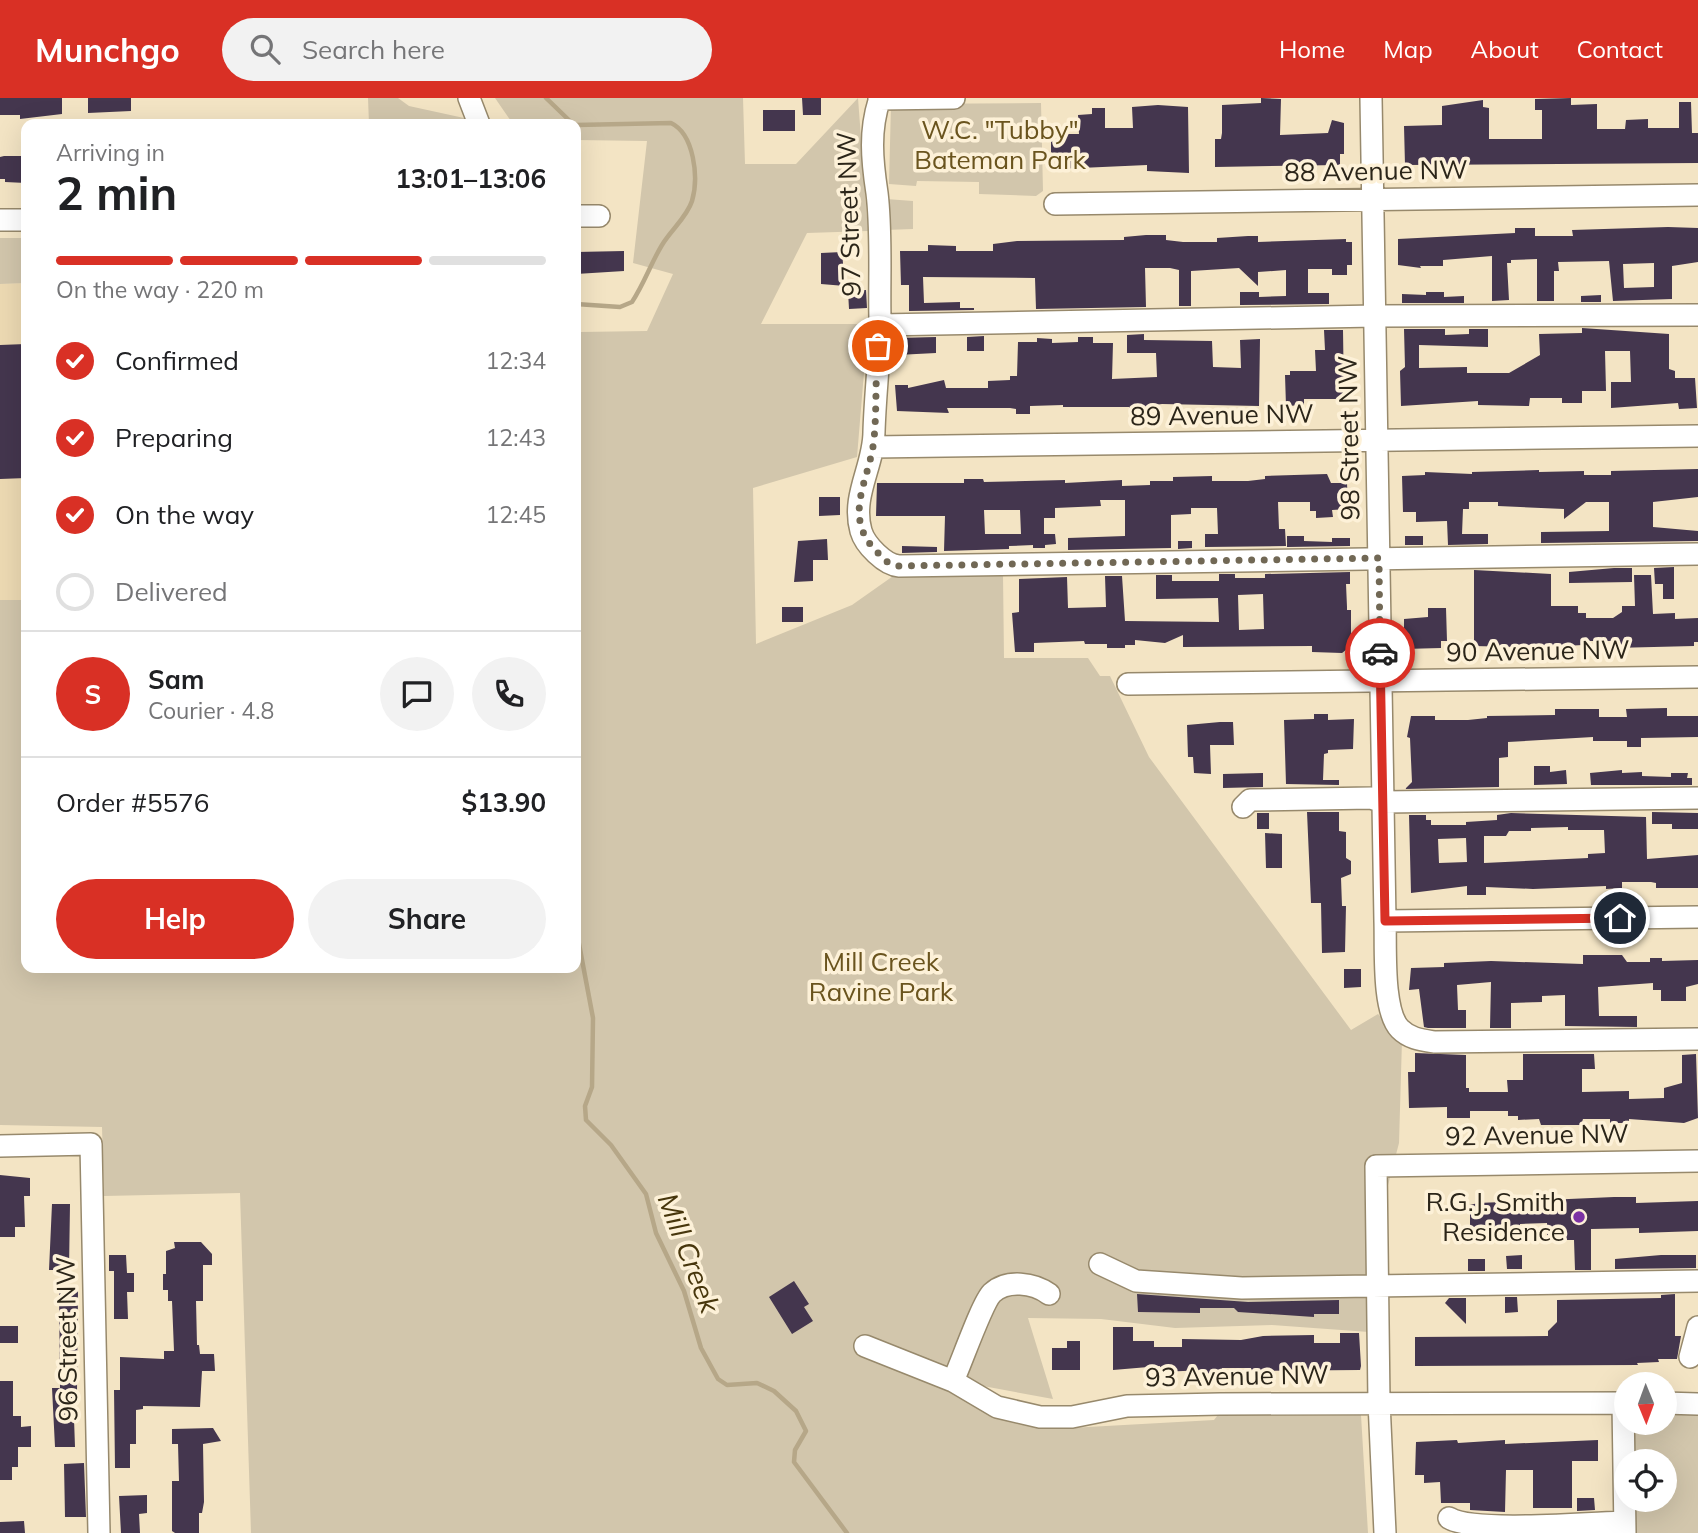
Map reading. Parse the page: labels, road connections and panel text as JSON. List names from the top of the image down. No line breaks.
{"streets":{"street":["88 Avenue NW","97 Street NW","89 Avenue NW","98 Street NW","90 Avenue NW","92 Avenue NW","96 Street NW","93 Avenue NW"]},"crossings":[["88 Avenue NW","98 Street NW"],["97 Street NW","89 Avenue NW"],["97 Street NW","98 Street NW"],["89 Avenue NW","98 Street NW"],["98 Street NW","90 Avenue NW"]],"water":["Mill Creek"],"parks":["W.C. \"Tubby\" Bateman Park","Mill Creek Ravine Park"],"places":["R.G.J. Smith Residence"],"north":"bottom","page":{"header":"Munchgo","search":"Search here","nav":["Home","Map","About","Contact"],"heading":["2 min","Arriving in","13:01–13:06"],"panel":["Sam","Courier · 4.8","Order #5576","$13.90"],"bar":"On the way · 220 m","list":[["Confirmed","12:34"],["Preparing","12:43"],["On the way","12:45"],"Delivered"],"round":"S","buttons":["Help","Share"]}}
